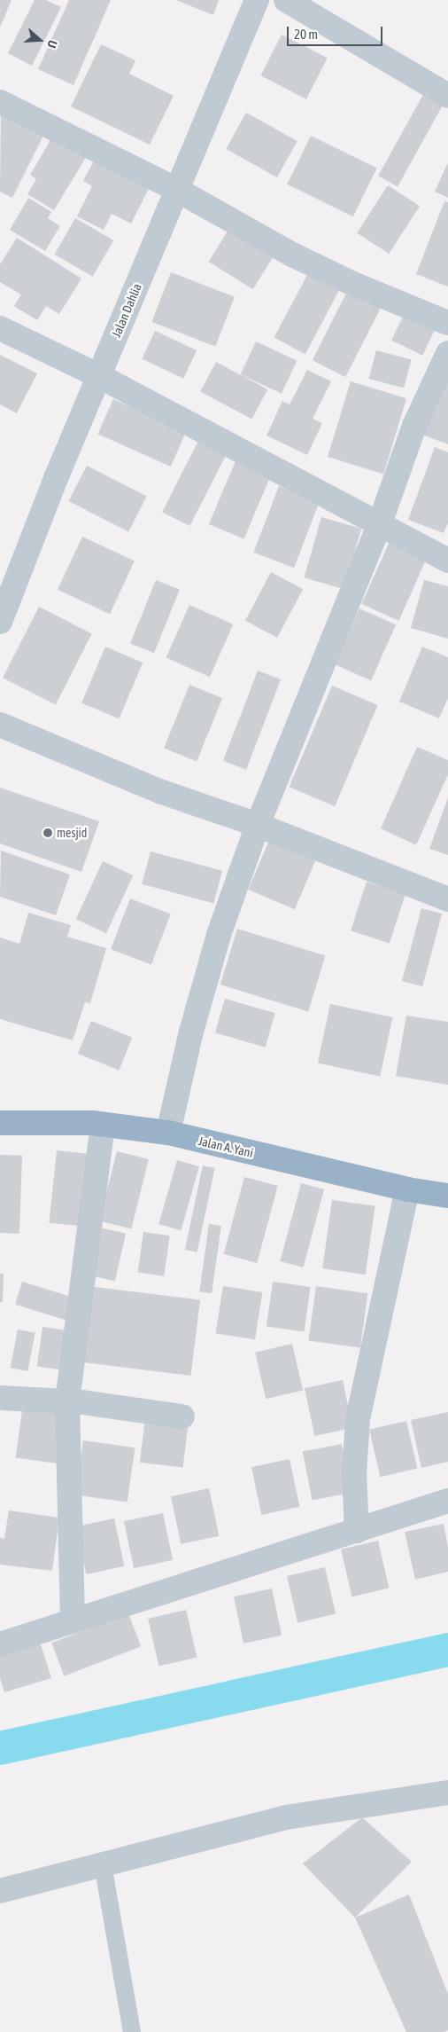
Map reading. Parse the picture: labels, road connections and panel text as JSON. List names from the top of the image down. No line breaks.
{"streets":{"highway":["Jalan A. Yani"],"street":["Jalan Dahlia"]},"places":["mesjid"],"scale_bar":"20 m","north":"right"}
